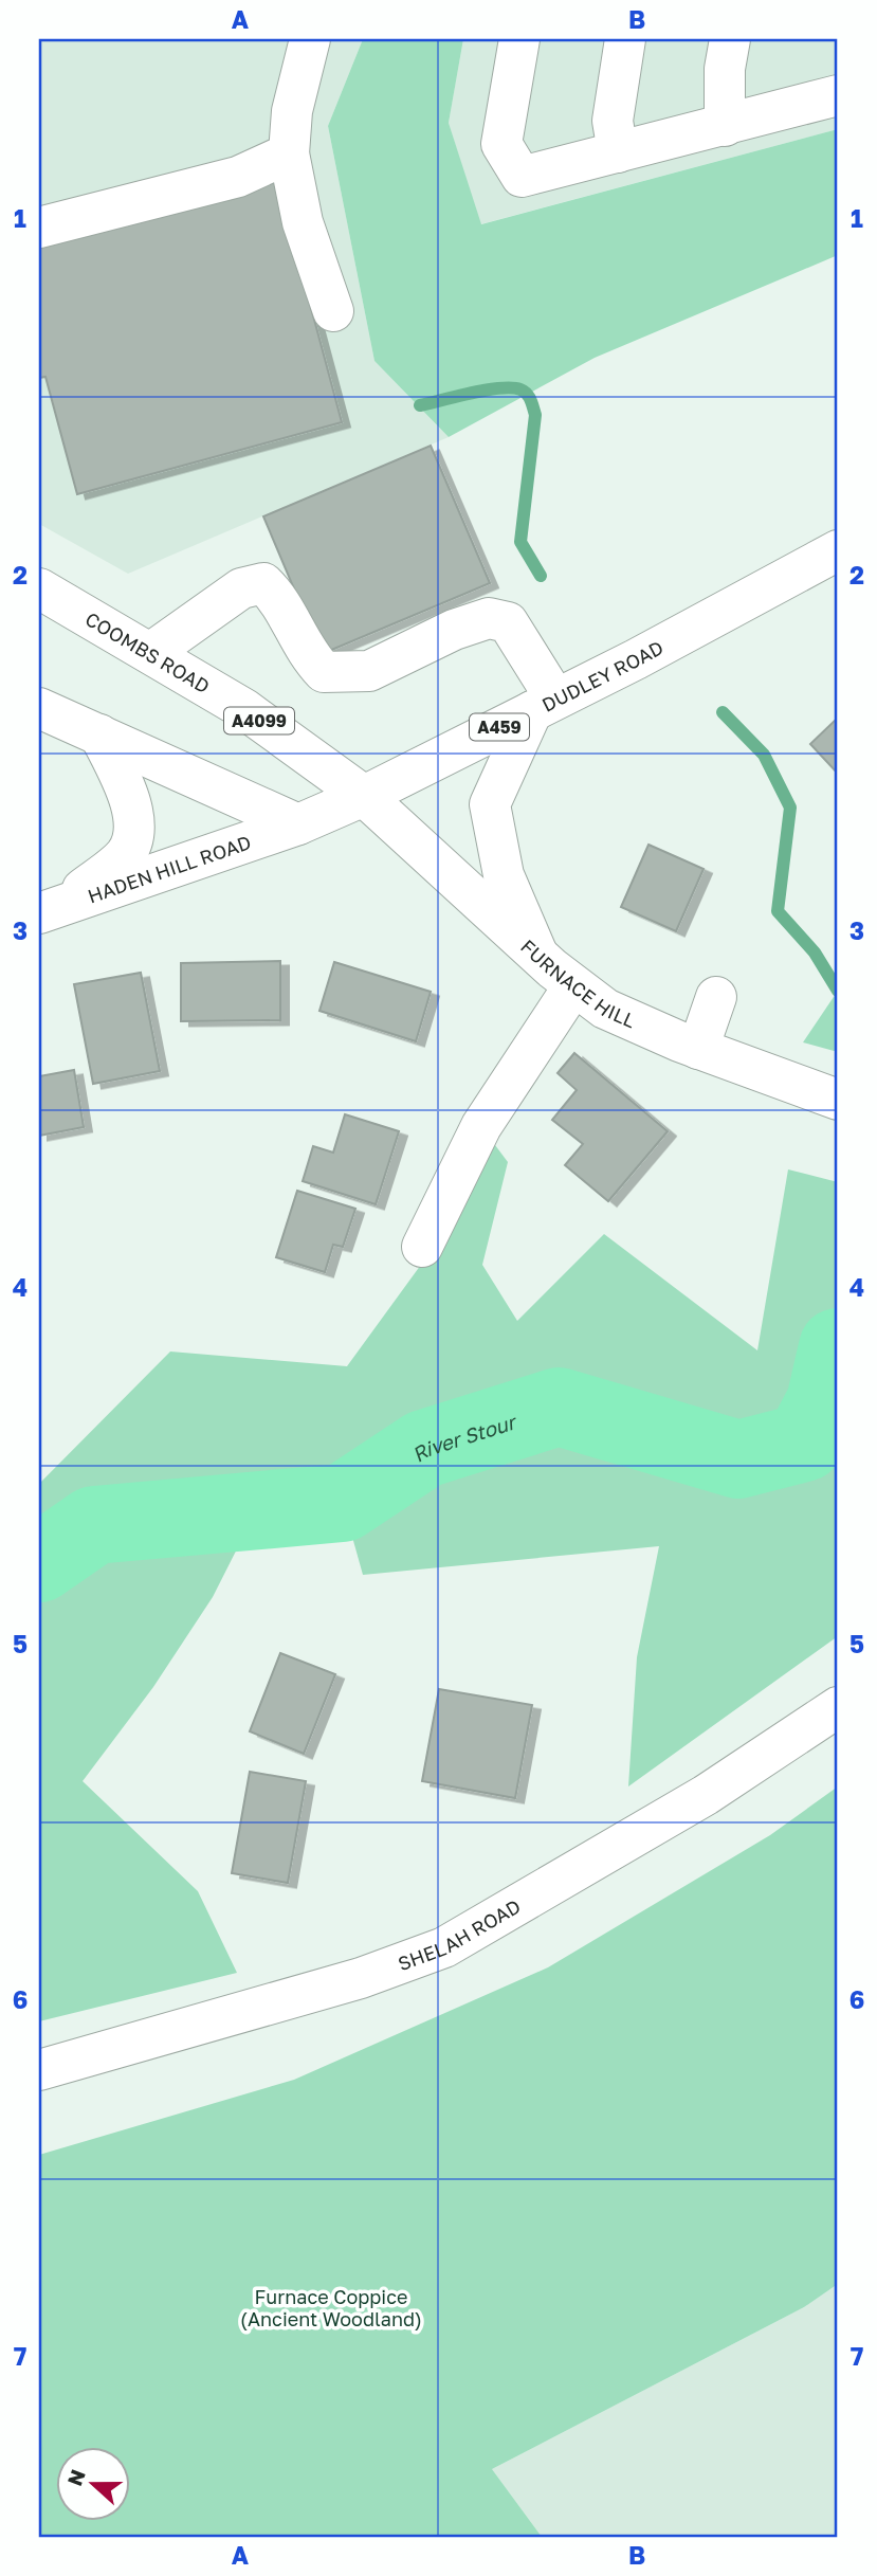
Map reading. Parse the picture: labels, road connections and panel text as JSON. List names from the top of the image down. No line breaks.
{"streets":{"main road":["COOMBS ROAD","DUDLEY ROAD","A4099","A459","HADEN HILL ROAD","FURNACE HILL","SHELAH ROAD"]},"crossings":[["COOMBS ROAD","DUDLEY ROAD"],["COOMBS ROAD","A459"],["COOMBS ROAD","FURNACE HILL"],["DUDLEY ROAD","A459"],["DUDLEY ROAD","FURNACE HILL"],["A459","HADEN HILL ROAD"],["A459","FURNACE HILL"]],"water":["River Stour"],"parks":["Furnace Coppice (Ancient Woodland)"],"north":"left","grid":{"columns":["A","B"],"rows":["1","2","3","4","5","6","7"]}}
